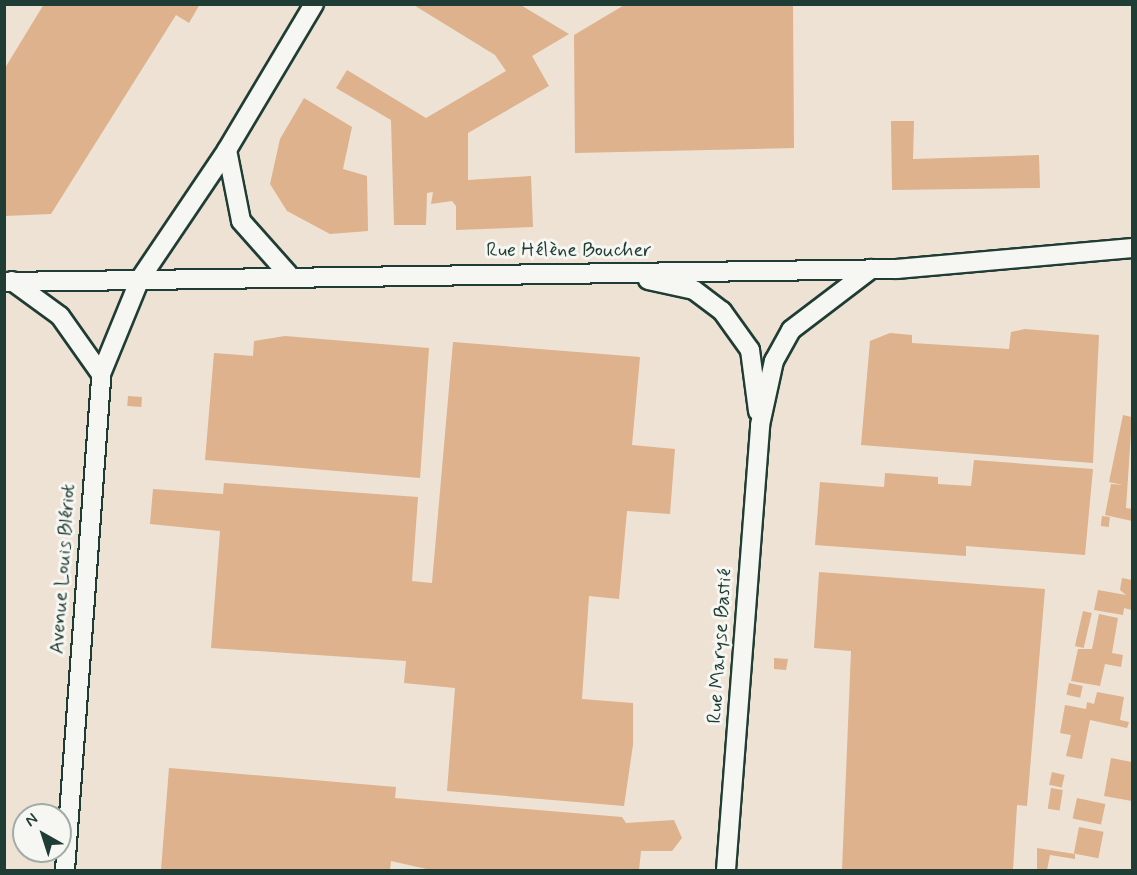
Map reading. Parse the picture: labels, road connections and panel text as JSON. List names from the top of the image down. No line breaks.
{"streets":{"street":["Rue Hélène Boucher","Avenue Louis Blériot","Rue Maryse Bastié"]},"crossings":[["Rue Hélène Boucher","Avenue Louis Blériot"],["Rue Hélène Boucher","Rue Maryse Bastié"]],"north":"top left"}
